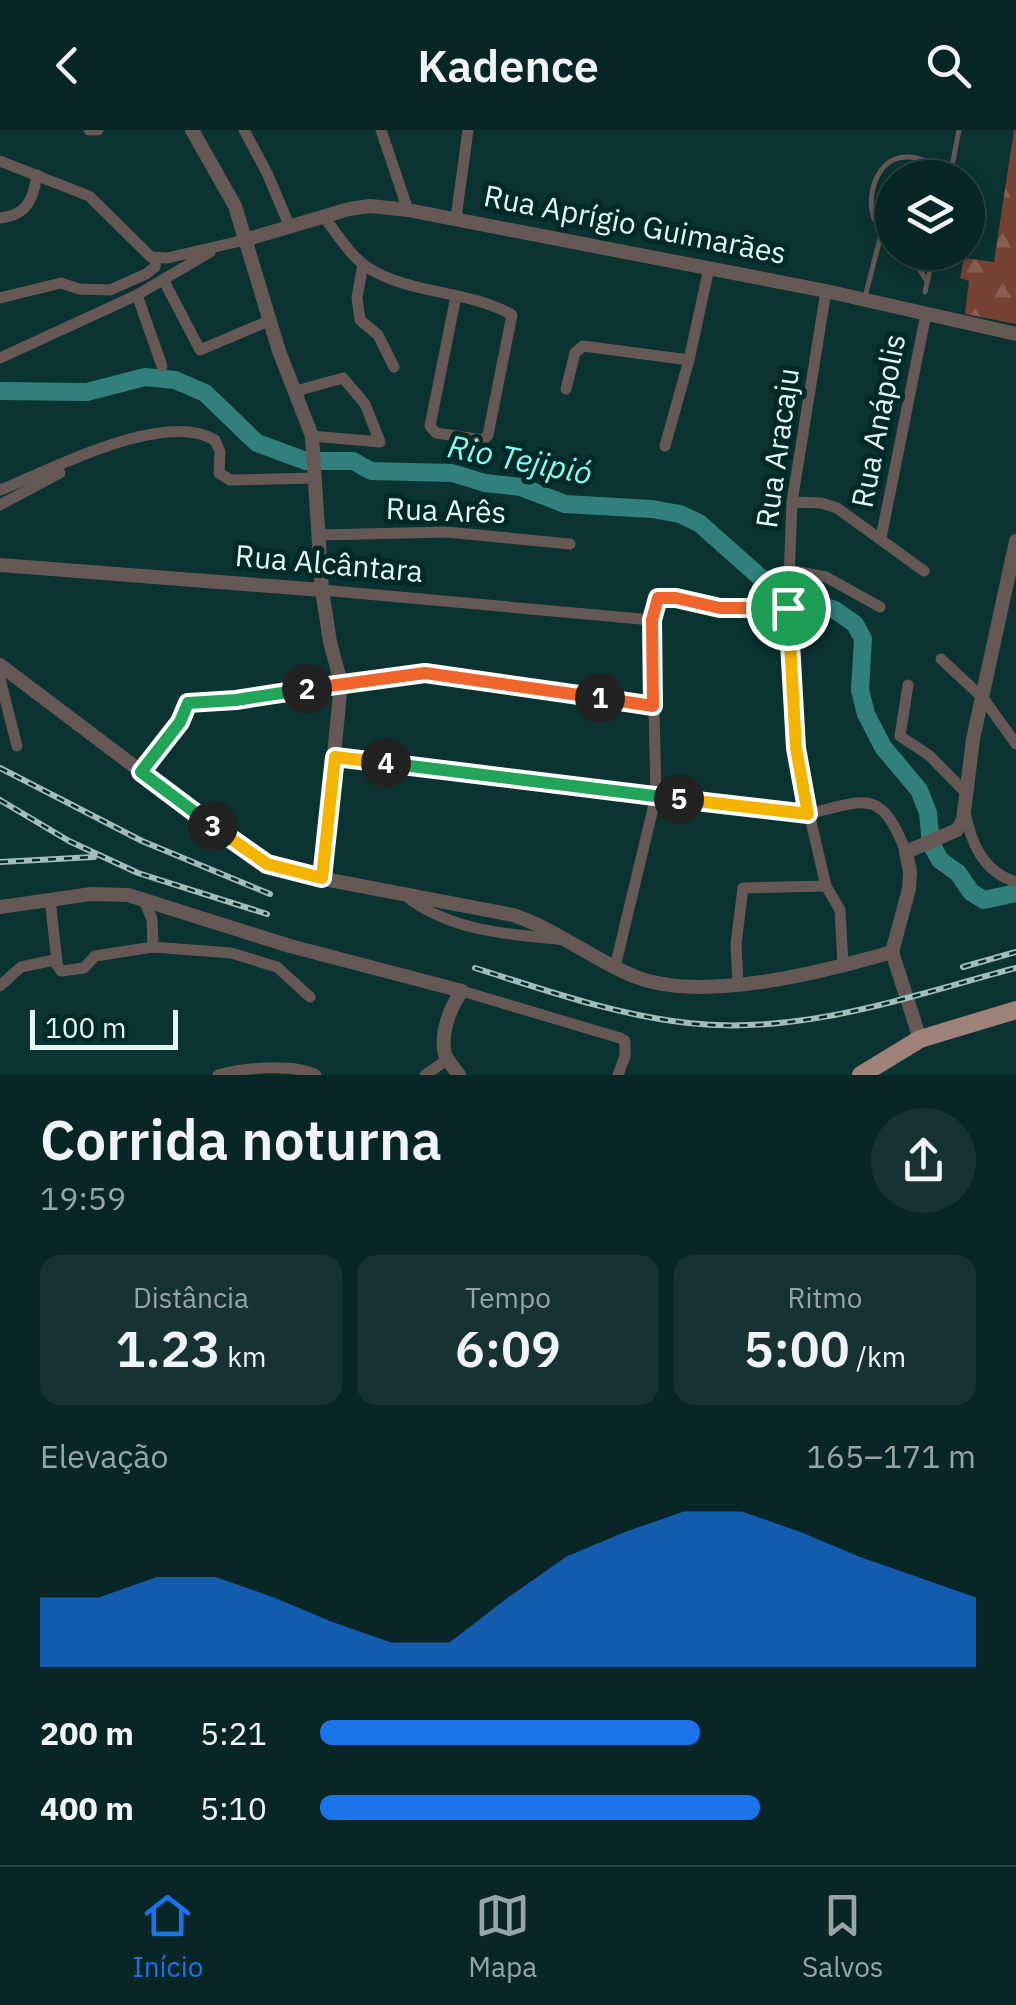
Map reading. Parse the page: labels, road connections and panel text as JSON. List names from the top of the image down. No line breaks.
{"streets":{"street":["Rua Aprígio Guimarães","Rua Anápolis","Rua Aracaju","Rua Arês","Rua Alcântara"]},"crossings":[["Rua Aprígio Guimarães","Rua Anápolis"],["Rua Aprígio Guimarães","Rua Aracaju"]],"water":["Rio Tejipió"],"scale_bar":"100 m","page":{"header":"Kadence","pins":["2","1","4","5","3"],"scale":"100 m","heading":["Corrida noturna","19:59"],"stats":[["Distância","1.23 km"],["Tempo","6:09"],["Ritmo","5:00 /km"]],"chart":["Elevação","165–171 m"],"list":[{"name":"200 m","note":"5:21"},{"name":"400 m","note":"5:10"}],"tabs":["Início","Mapa","Salvos"]}}
